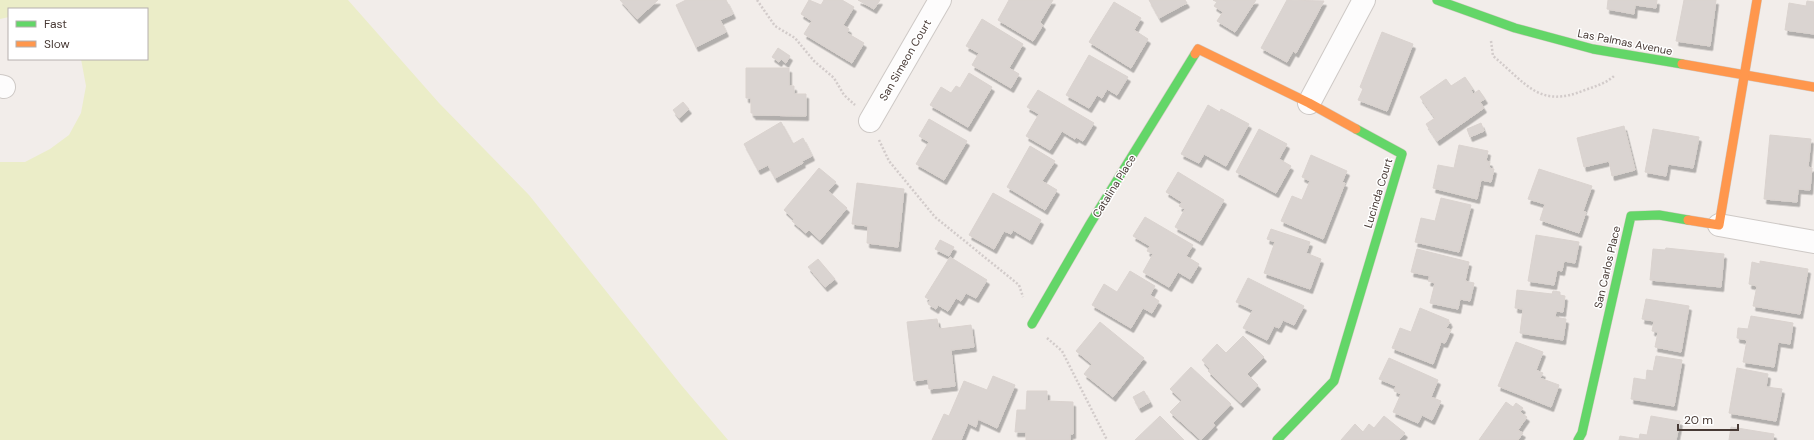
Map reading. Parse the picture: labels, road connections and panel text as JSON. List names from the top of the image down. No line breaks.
{"streets":{"street":["Las Palmas Avenue","San Simeon Court","Catalina Place","Lucinda Court","San Carlos Place"]},"crossings":[["Catalina Place","Lucinda Court"]],"legend":["Fast","Slow"],"scale_bar":"20 m"}
